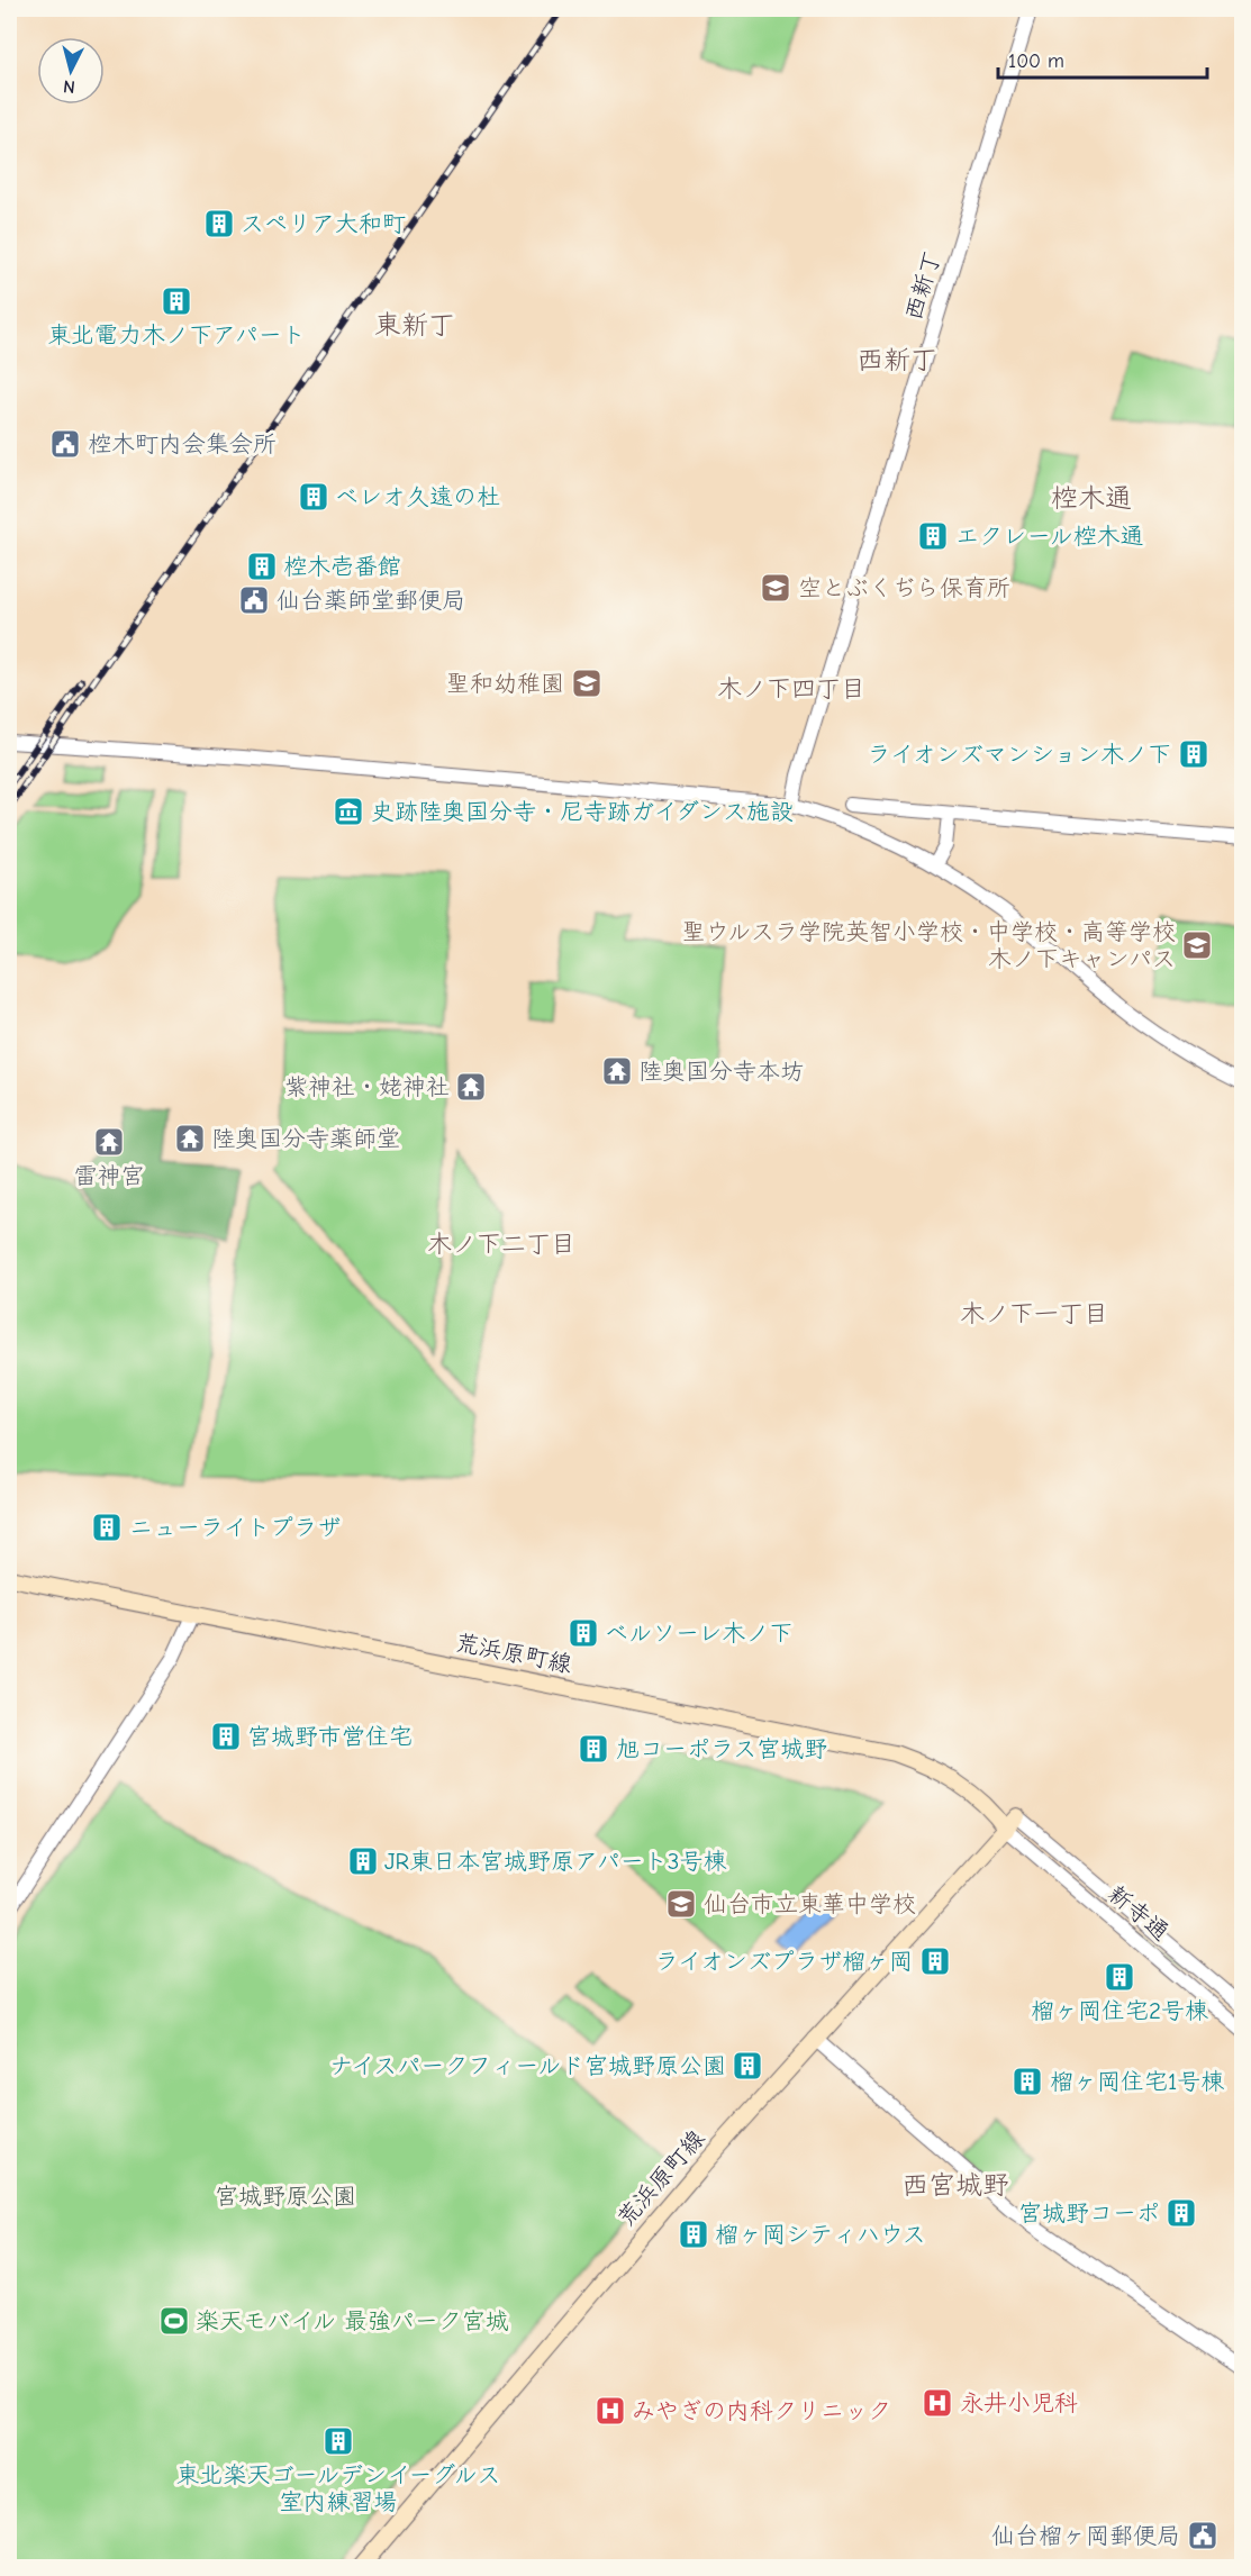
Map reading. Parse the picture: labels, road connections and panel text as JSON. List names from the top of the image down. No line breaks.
{"streets":{"main road":["荒浜原町線"],"street":["西新丁","新寺通"]},"crossings":[["荒浜原町線","新寺通"]],"districts":["東新丁","西新丁","椌木通","木ノ下四丁目","木ノ下二丁目","木ノ下一丁目","西宮城野"],"parks":["宮城野原公園"],"places":{"building":["スペリア大和町","東北電力木ノ下アパート","ベレオ久遠の杜","エクレール椌木通","椌木壱番館","ライオンズマンション木ノ下","ニューライトプラザ","ベルソーレ木ノ下","宮城野市営住宅","旭コーポラス宮城野","JR東日本宮城野原アパート3号棟","ライオンズプラザ榴ヶ岡","榴ヶ岡住宅2号棟","ナイスパークフィールド宮城野原公園","榴ヶ岡住宅1号棟","宮城野コーポ","榴ヶ岡シティハウス","東北楽天ゴールデンイーグルス 室内練習場"],"public building":["椌木町内会集会所","仙台薬師堂郵便局","仙台榴ヶ岡郵便局"],"school or university":["空とぶくぢら保育所","聖和幼稚園","聖ウルスラ学院英智小学校・中学校・高等学校 木ノ下キャンパス","仙台市立東華中学校"],"museum":["史跡陸奥国分寺・尼寺跡ガイダンス施設"],"temple":["陸奥国分寺本坊","紫神社・姥神社","陸奥国分寺薬師堂","雷神宮"],"sports":["楽天モバイル 最強パーク宮城"],"hospital":["永井小児科","みやぎの内科クリニック"]},"scale_bar":"100 m","north":"bottom"}
